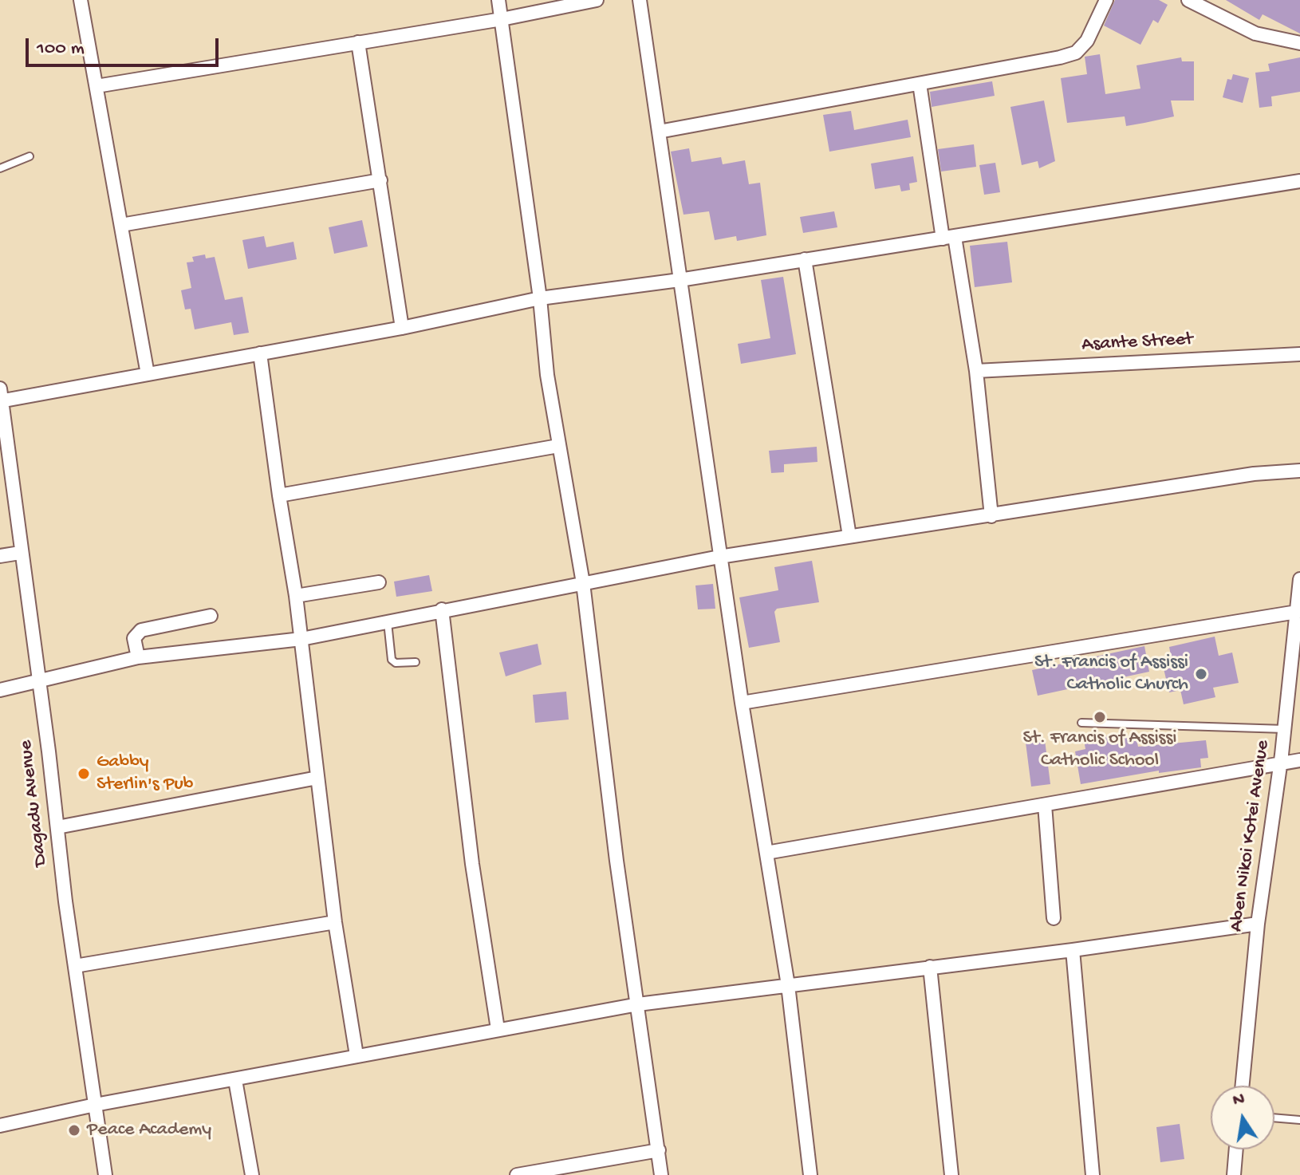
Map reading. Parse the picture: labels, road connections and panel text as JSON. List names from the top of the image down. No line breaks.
{"streets":{"street":["Asante Street","Dagadu Avenue","Aben Nikoi Kotei Avenue"]},"places":["St. Francis of Assissi Catholic Church","St. Francis of Assissi Catholic School","Gabby Sterlin's Pub","Peace Academy"],"scale_bar":"100 m","north":"top"}
